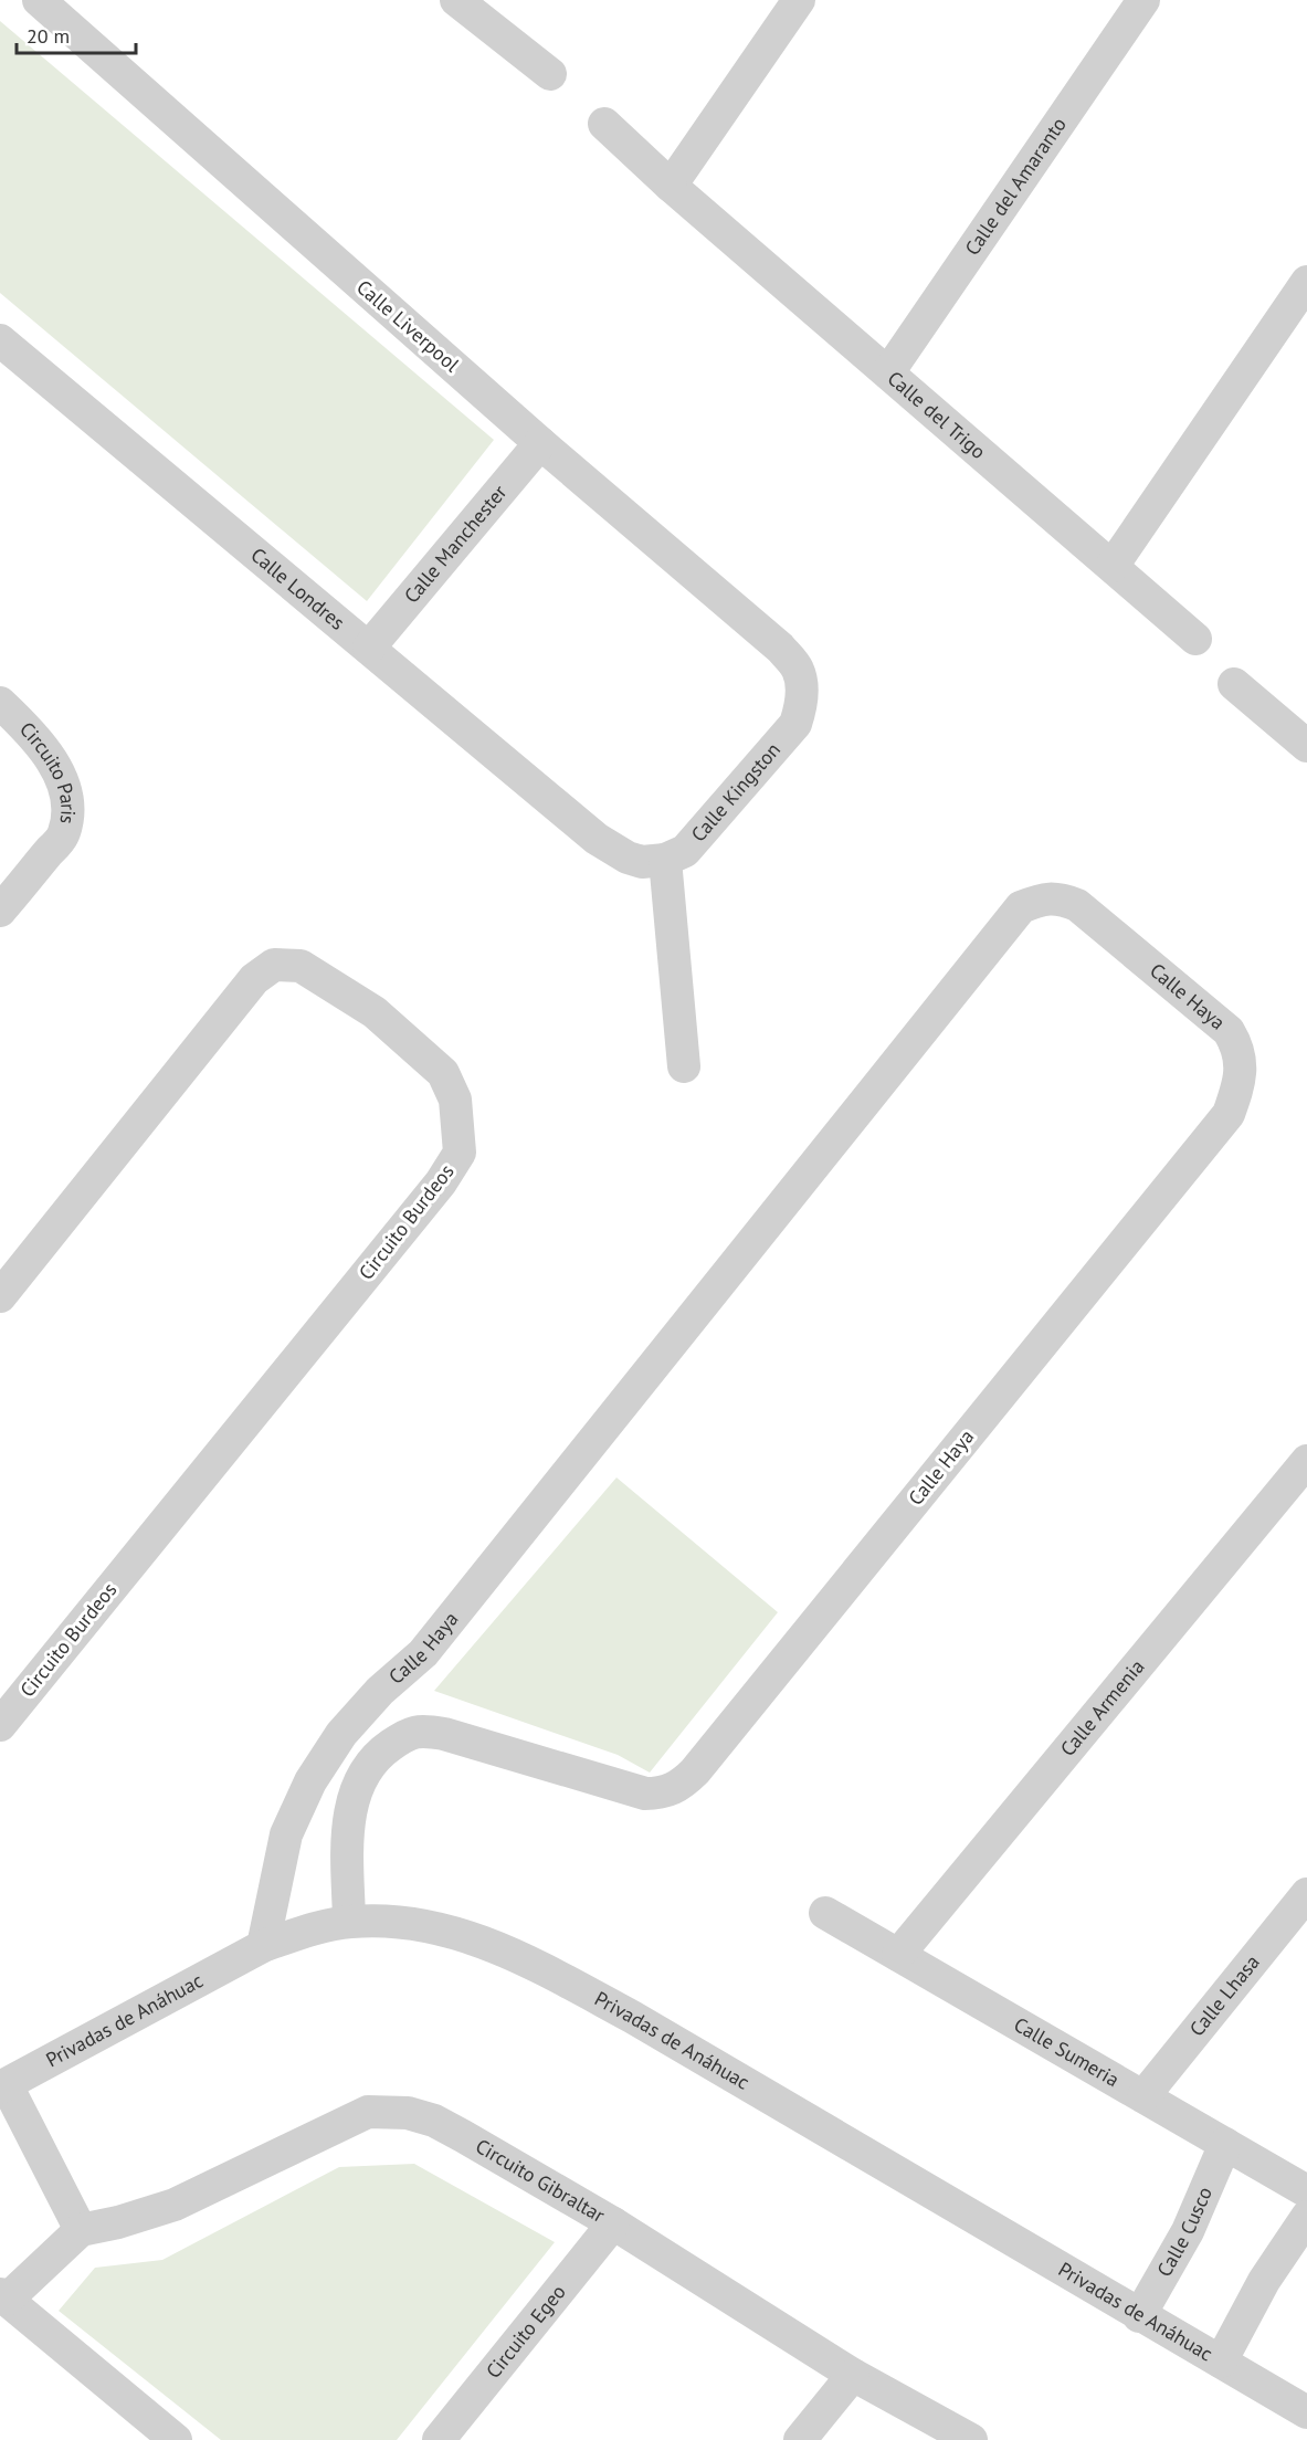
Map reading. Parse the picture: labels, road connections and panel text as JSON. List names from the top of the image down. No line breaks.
{"streets":{"street":["Calle del Amaranto","Calle Liverpool","Calle del Trigo","Calle Manchester","Calle Londres","Circuito Paris","Calle Kingston","Calle Haya","Circuito Burdeos","Calle Armenia","Calle Lhasa","Privadas de Anáhuac","Calle Sumeria","Circuito Gibraltar","Calle Cusco","Circuito Egeo"]},"crossings":[["Calle del Amaranto","Calle del Trigo"],["Calle Liverpool","Calle Manchester"],["Calle Liverpool","Calle Kingston"],["Calle Manchester","Calle Londres"],["Calle Londres","Calle Kingston"],["Calle Haya","Privadas de Anáhuac"],["Calle Armenia","Calle Sumeria"],["Calle Lhasa","Calle Sumeria"],["Privadas de Anáhuac","Calle Cusco"],["Calle Sumeria","Calle Cusco"],["Circuito Gibraltar","Circuito Egeo"]],"scale_bar":"20 m"}
